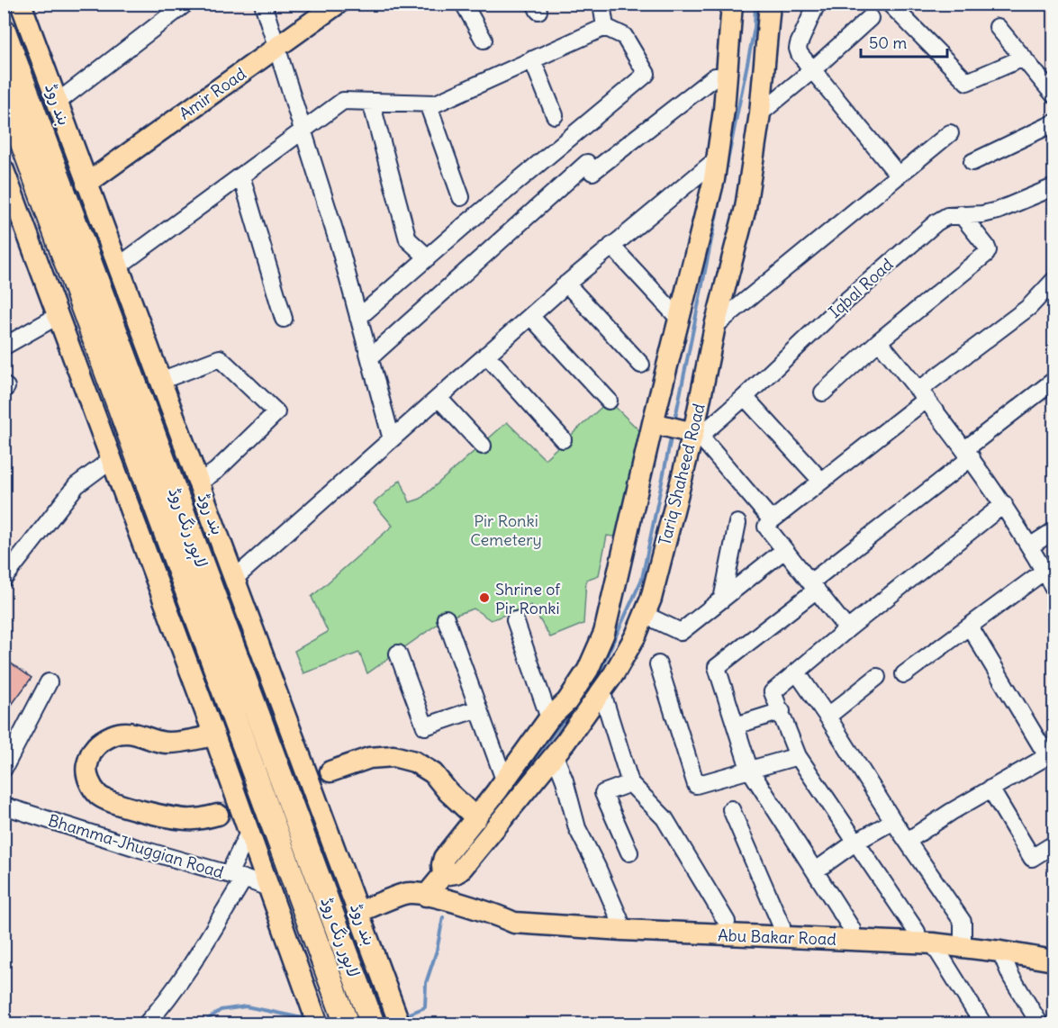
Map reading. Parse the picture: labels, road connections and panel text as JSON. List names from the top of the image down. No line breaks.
{"streets":{"highway":["لاہور رنگ روڈ"],"main road":["Amir Road","بند روڈ","Tariq Shaheed Road","Abu Bakar Road"],"street":["Iqbal Road","Bhamma-Jhuggian Road"]},"crossings":[["Amir Road","بند روڈ"],["بند روڈ","Abu Bakar Road"],["Iqbal Road","Tariq Shaheed Road"],["Tariq Shaheed Road","Abu Bakar Road"]],"parks":["Pir Ronki Cemetery"],"places":["Shrine of Pir Ronki"],"scale_bar":"50 m"}
